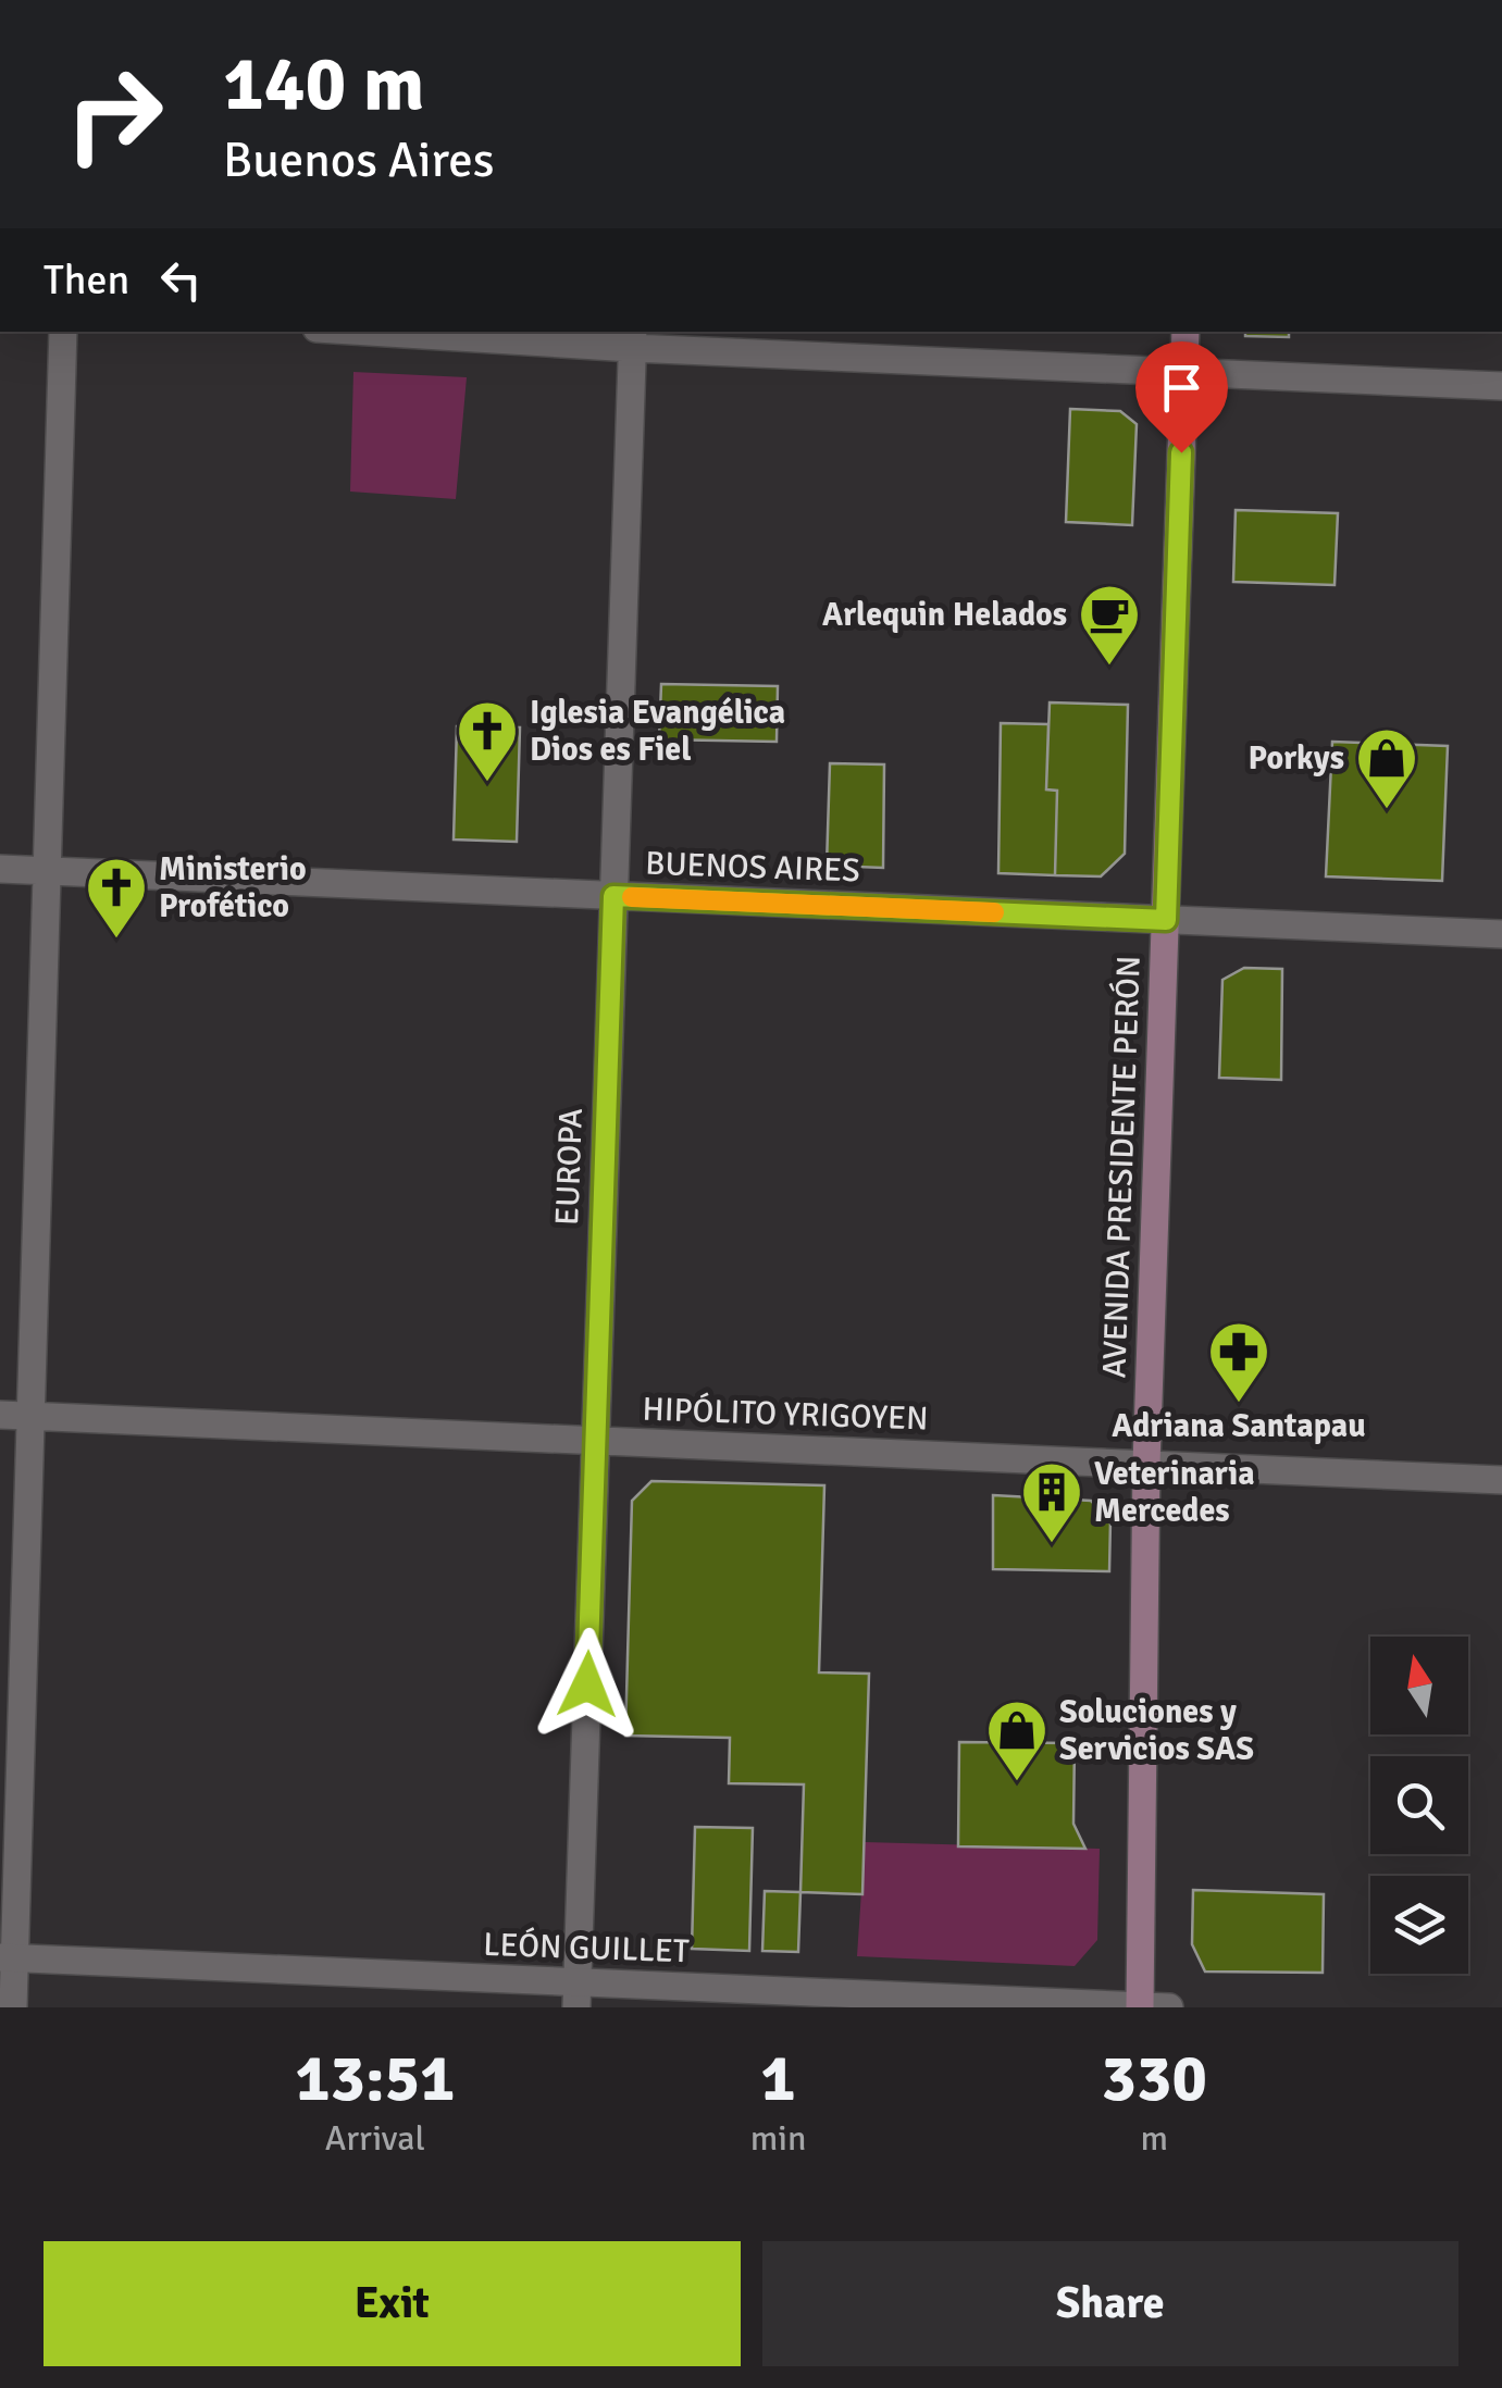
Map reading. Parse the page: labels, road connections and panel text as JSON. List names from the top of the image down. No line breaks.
{"streets":{"main road":["AVENIDA PRESIDENTE PERÓN"],"street":["BUENOS AIRES","EUROPA","HIPÓLITO YRIGOYEN","LEÓN GUILLET"]},"crossings":[["BUENOS AIRES","EUROPA"],["BUENOS AIRES","AVENIDA PRESIDENTE PERÓN"],["EUROPA","HIPÓLITO YRIGOYEN"],["EUROPA","LEÓN GUILLET"],["AVENIDA PRESIDENTE PERÓN","HIPÓLITO YRIGOYEN"],["AVENIDA PRESIDENTE PERÓN","LEÓN GUILLET"]],"places":{"cafe":["Arlequin Helados"],"church":["Iglesia Evangélica Dios es Fiel","Ministerio Profético"],"shop":["Porkys","Soluciones y Servicios SAS"],"pharmacy":["Adriana Santapau"],"building":["Veterinaria Mercedes"]},"north":"top","page":{"turn":["140 m","Buenos Aires"],"then":"Then","eta":["13:51","Arrival","1","min","330","m"],"buttons":["Exit","Share"]}}
